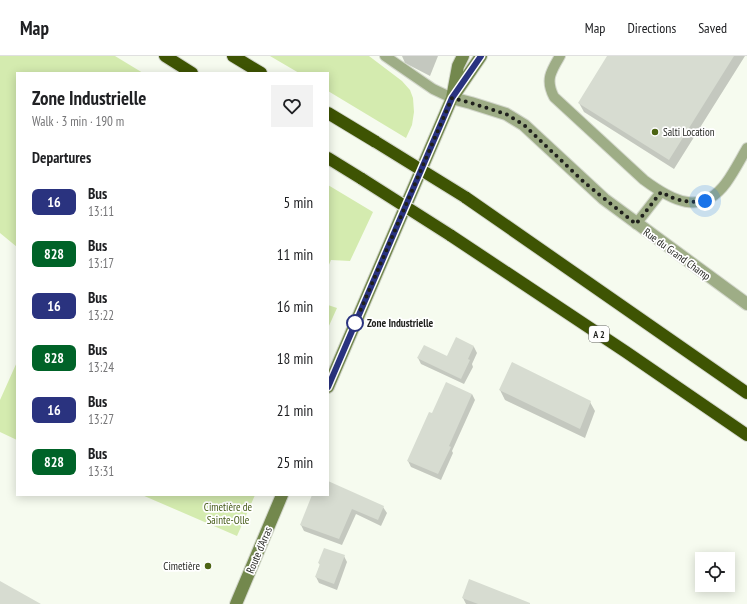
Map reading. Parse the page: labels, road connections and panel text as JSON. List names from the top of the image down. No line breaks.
{"streets":{"highway":["A 2"],"main road":["Route d'Arras"],"street":["Rue du Grand Champ"]},"parks":["Cimetière de Sainte-Olle"],"places":["Salti Location","Zone Industrielle","Cimetière"],"lines":["bus line 16"],"page":{"header":"Map","nav":["Map","Directions","Saved"],"heading":[["Zone Industrielle","Walk · 3 min · 190 m"],"Departures"],"list":[{"mark":"16","name":"Bus","note":"13:11","value":"5 min"},{"mark":"828","name":"Bus","note":"13:17","value":"11 min"},{"mark":"16","name":"Bus","note":"13:22","value":"16 min"},{"mark":"828","name":"Bus","note":"13:24","value":"18 min"},{"mark":"16","name":"Bus","note":"13:27","value":"21 min"},{"mark":"828","name":"Bus","note":"13:31","value":"25 min"}]}}
